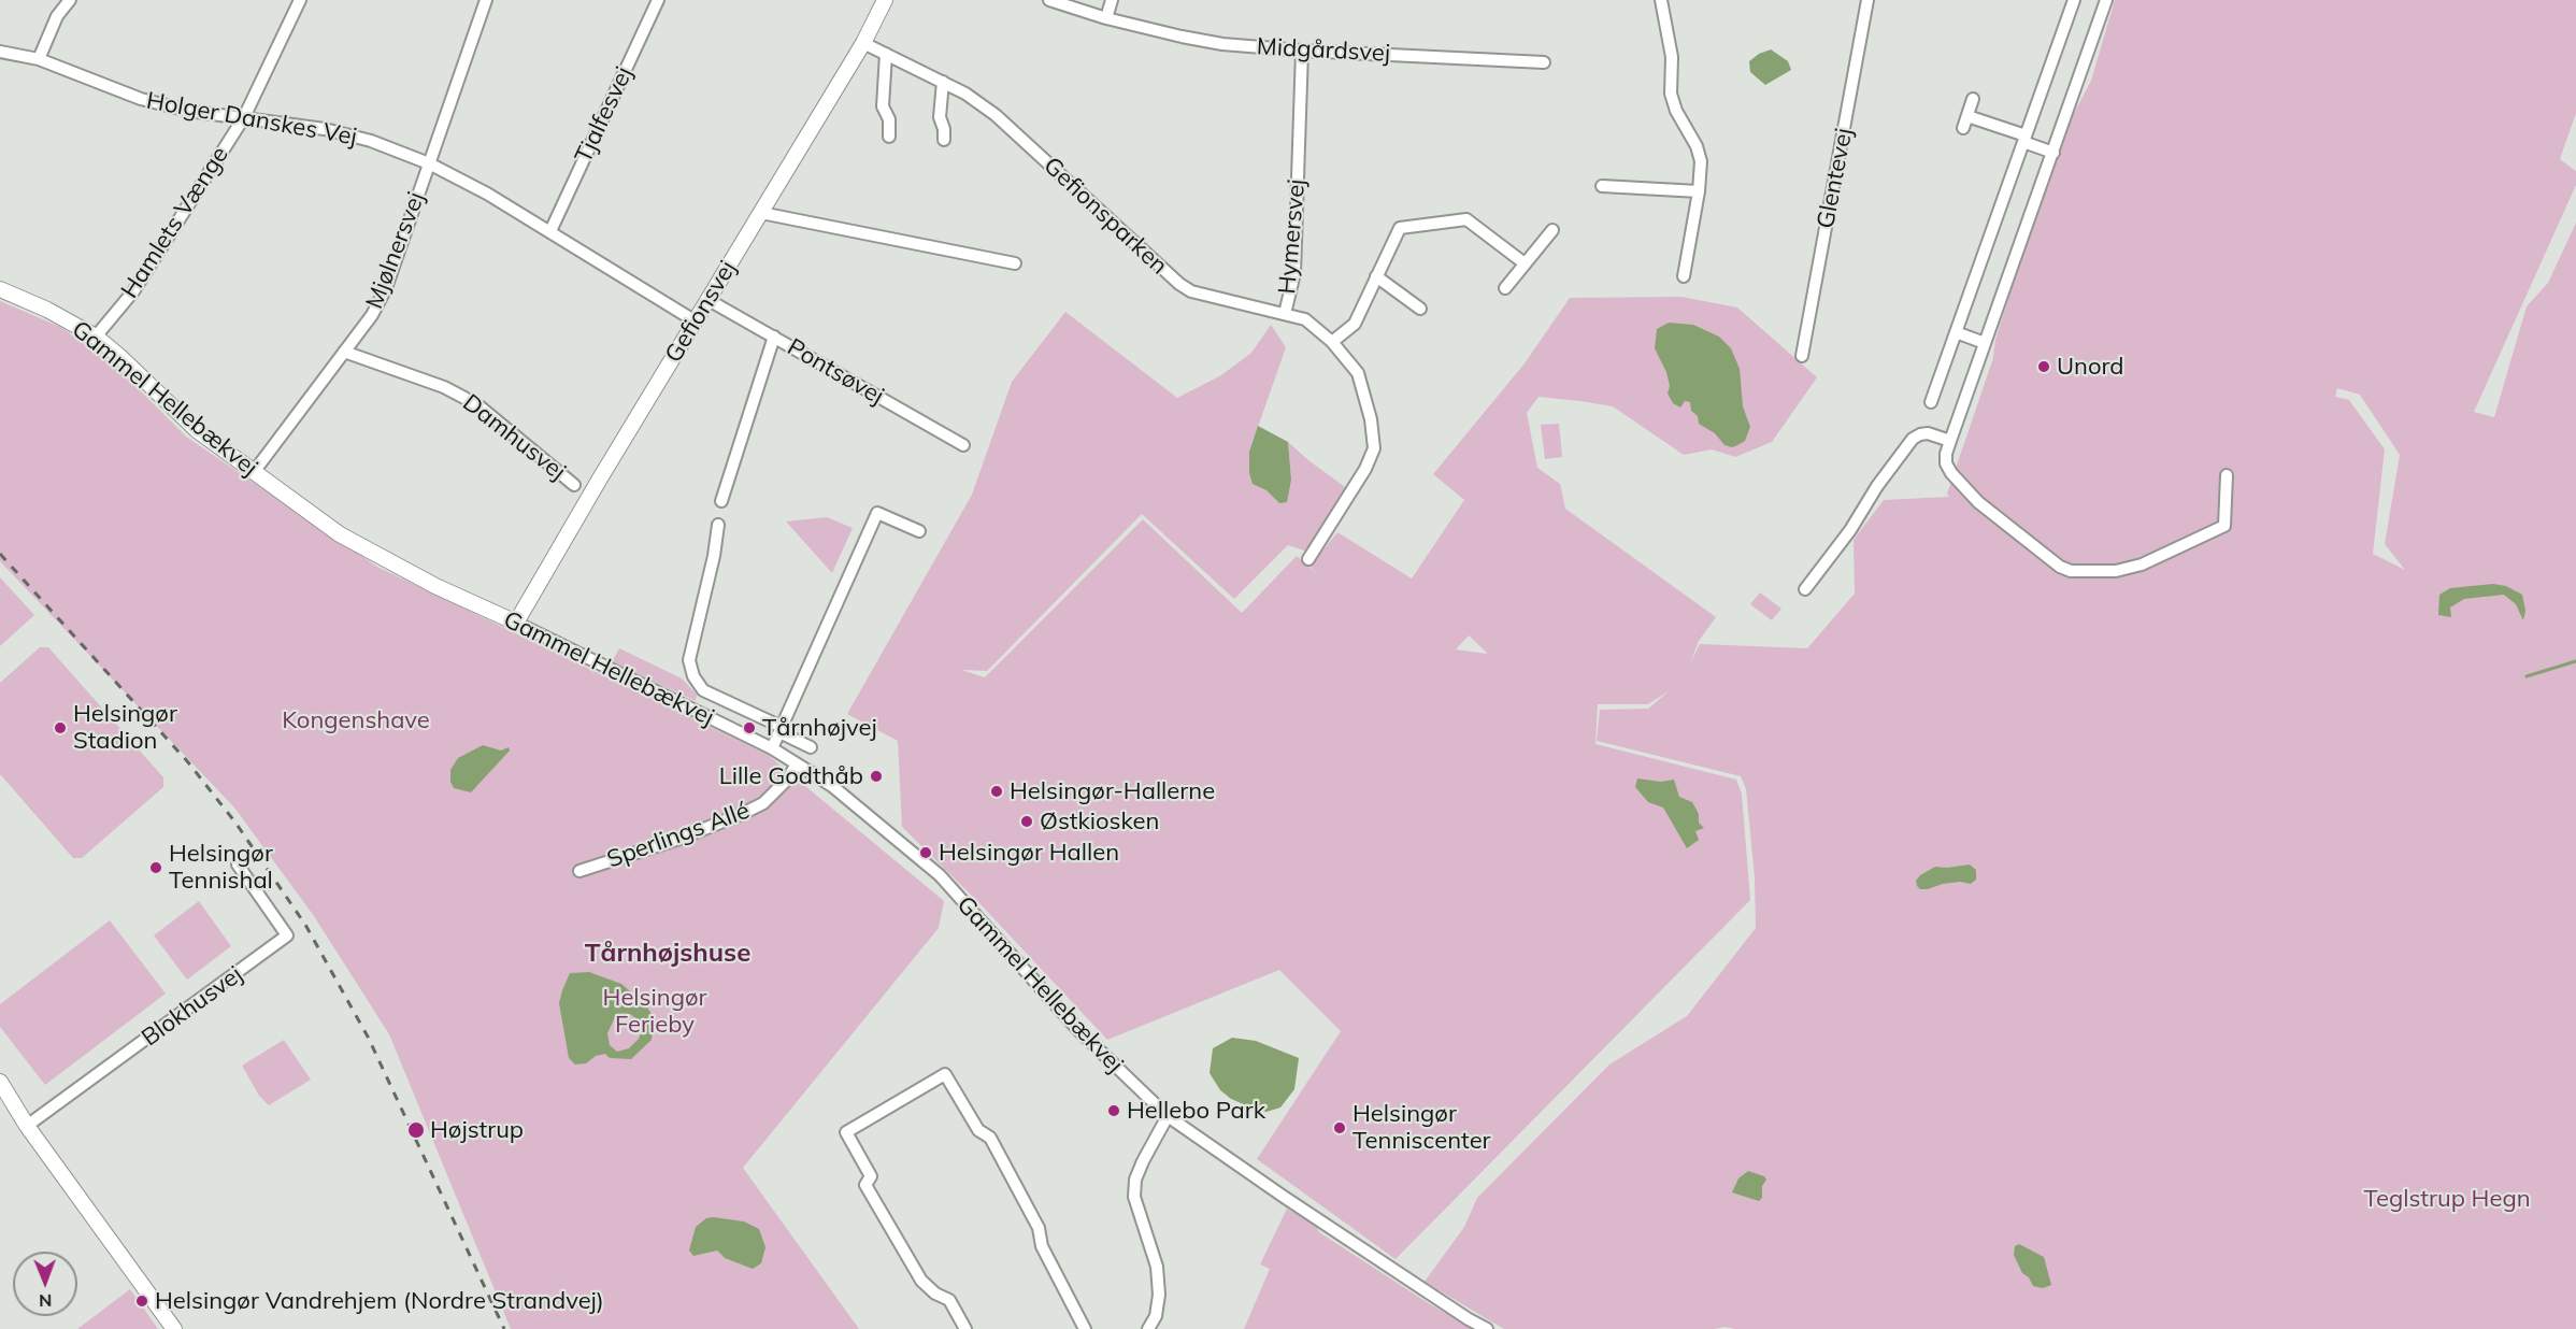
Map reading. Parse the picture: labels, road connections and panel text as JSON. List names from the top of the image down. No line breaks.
{"streets":{"main road":["Gefionsvej","Gammel Hellebækvej"],"street":["Midgårdsvej","Tjalfesvej","Holger Danskes Vej","Glentevej","Gefionsparken","Hamlets Vænge","Hymersvej","Mjølnersvej","Pontsøvej","Damhusvej","Sperlings Allé","Blokhusvej"]},"crossings":[["Midgårdsvej","Hymersvej"],["Tjalfesvej","Holger Danskes Vej"],["Holger Danskes Vej","Hamlets Vænge"],["Holger Danskes Vej","Mjølnersvej"],["Holger Danskes Vej","Gefionsvej"],["Gefionsparken","Hymersvej"],["Gefionsparken","Gefionsvej"],["Hamlets Vænge","Gammel Hellebækvej"],["Mjølnersvej","Gammel Hellebækvej"],["Mjølnersvej","Damhusvej"],["Gefionsvej","Pontsøvej"],["Gefionsvej","Gammel Hellebækvej"],["Gammel Hellebækvej","Sperlings Allé"]],"districts":["Tårnhøjshuse"],"parks":["Kongenshave","Helsingør Ferieby","Teglstrup Hegn"],"places":["Unord","Helsingør Stadion","Tårnhøjvej","Lille Godthåb","Helsingør-Hallerne","Østkiosken","Helsingør Hallen","Helsingør Tennishal","Hellebo Park","Helsingør Tenniscenter","Højstrup","Helsingør Vandrehjem (Nordre Strandvej)"],"north":"bottom"}
